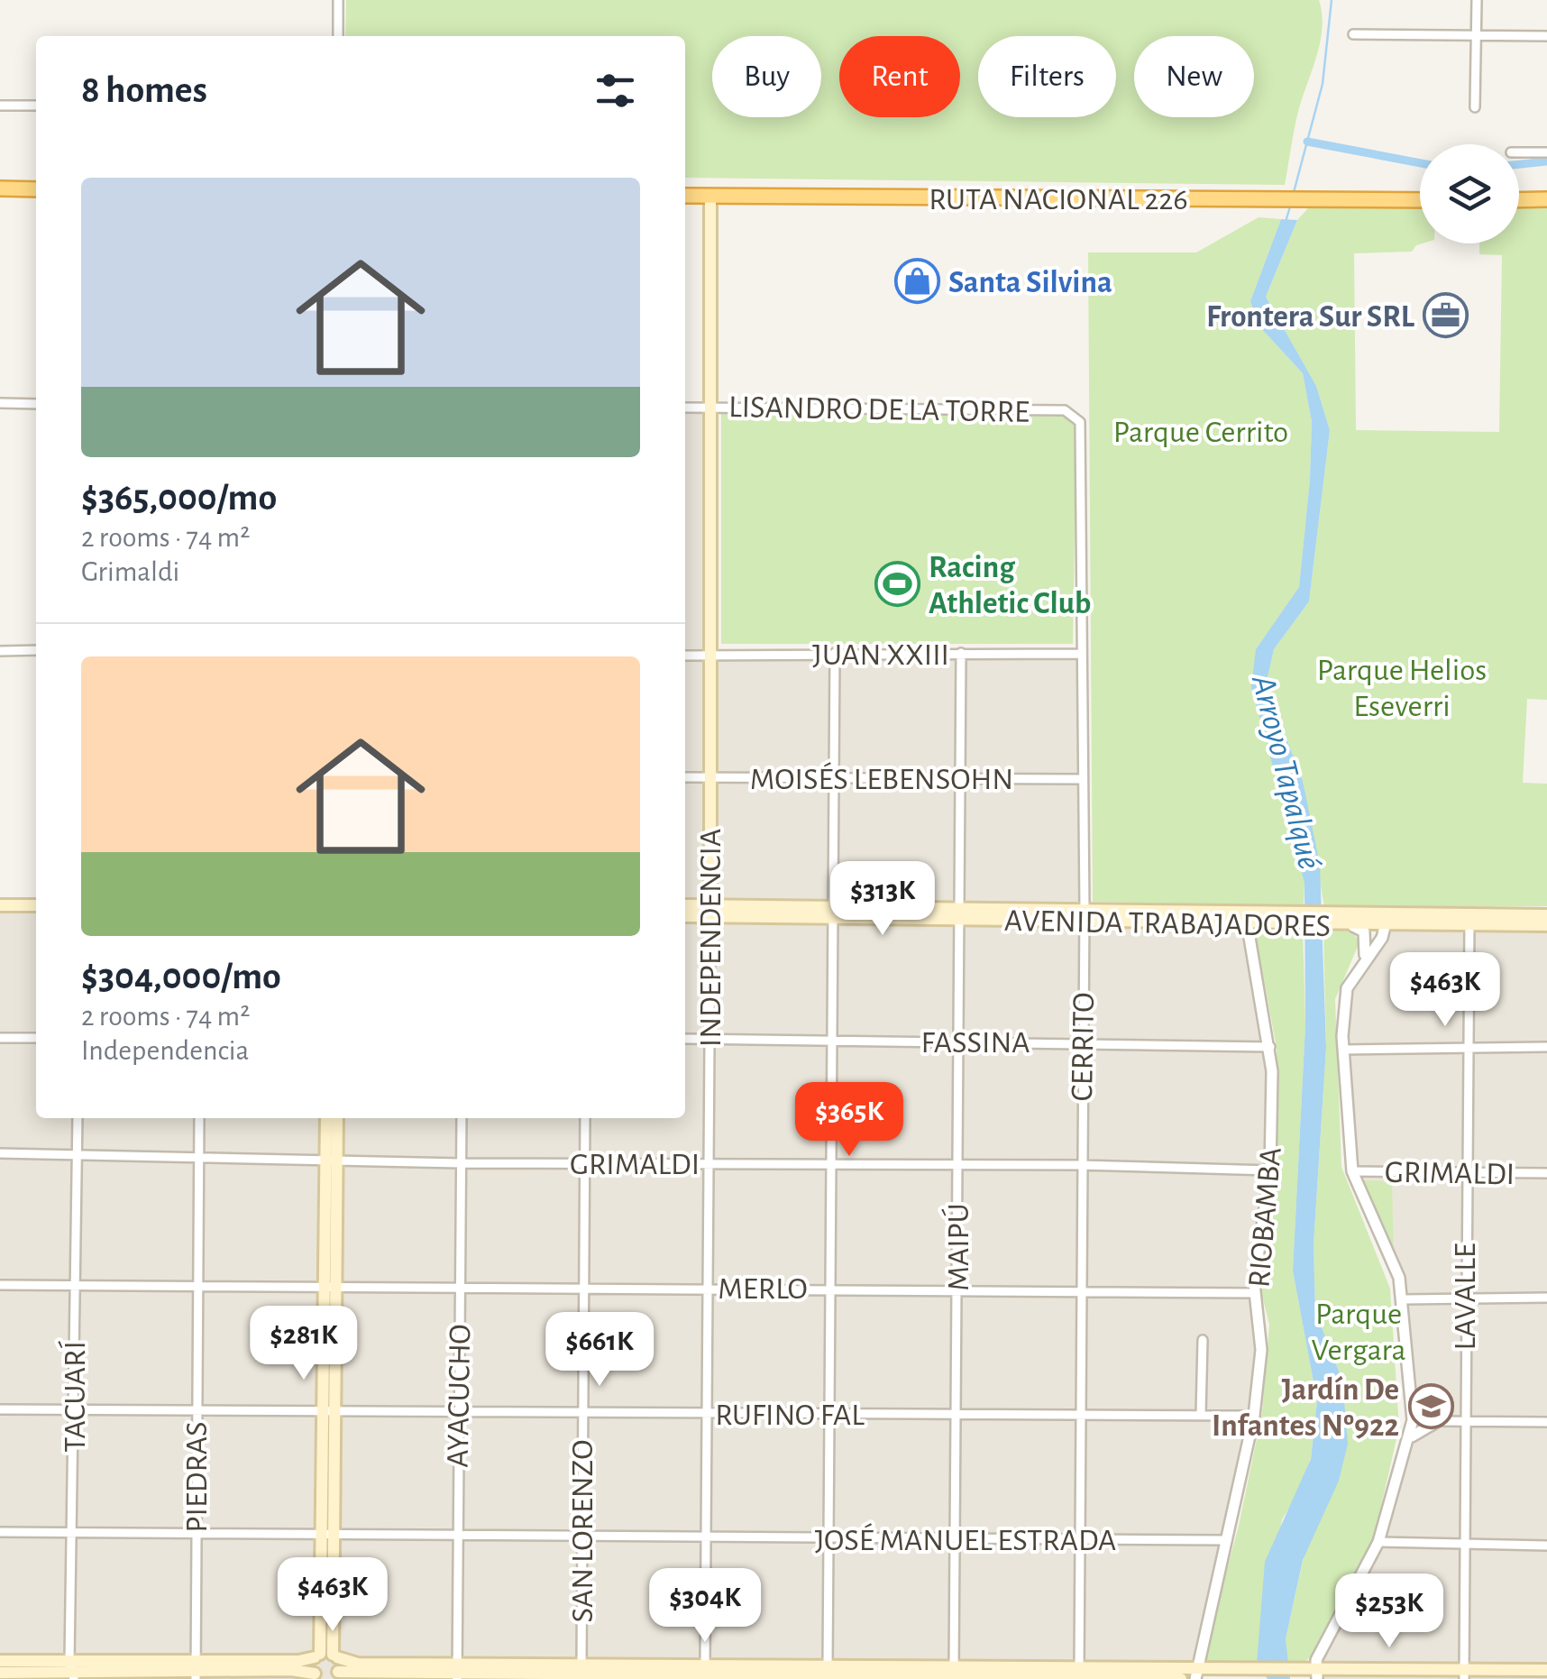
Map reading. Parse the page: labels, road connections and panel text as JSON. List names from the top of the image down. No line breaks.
{"streets":{"highway":["RUTA NACIONAL 226"],"main road":["AVENIDA TRABAJADORES","INDEPENDENCIA"],"street":["LISANDRO DE LA TORRE","JUAN XXIII","MOISÉS LEBENSOHN","FASSINA","CERRITO","GRIMALDI","RIOBAMBA","MAIPÚ","MERLO","LAVALLE","AYACUCHO","TACUARÍ","RUFINO FAL","PIEDRAS","SAN LORENZO","JOSÉ MANUEL ESTRADA"]},"crossings":[["RUTA NACIONAL 226","INDEPENDENCIA"],["LISANDRO DE LA TORRE","INDEPENDENCIA"],["LISANDRO DE LA TORRE","CERRITO"],["JUAN XXIII","INDEPENDENCIA"],["JUAN XXIII","CERRITO"],["JUAN XXIII","MAIPÚ"],["MOISÉS LEBENSOHN","INDEPENDENCIA"],["MOISÉS LEBENSOHN","CERRITO"],["MOISÉS LEBENSOHN","MAIPÚ"],["AVENIDA TRABAJADORES","INDEPENDENCIA"],["AVENIDA TRABAJADORES","CERRITO"],["AVENIDA TRABAJADORES","RIOBAMBA"],["AVENIDA TRABAJADORES","MAIPÚ"],["AVENIDA TRABAJADORES","LAVALLE"],["INDEPENDENCIA","FASSINA"],["INDEPENDENCIA","GRIMALDI"],["INDEPENDENCIA","MERLO"],["INDEPENDENCIA","RUFINO FAL"],["INDEPENDENCIA","JOSÉ MANUEL ESTRADA"],["FASSINA","CERRITO"],["FASSINA","RIOBAMBA"],["FASSINA","MAIPÚ"],["CERRITO","GRIMALDI"],["CERRITO","MERLO"],["CERRITO","RUFINO FAL"],["CERRITO","JOSÉ MANUEL ESTRADA"],["GRIMALDI","RIOBAMBA"],["GRIMALDI","MAIPÚ"],["GRIMALDI","LAVALLE"],["GRIMALDI","AYACUCHO"],["GRIMALDI","TACUARÍ"],["GRIMALDI","PIEDRAS"],["GRIMALDI","SAN LORENZO"],["RIOBAMBA","MERLO"],["RIOBAMBA","RUFINO FAL"],["RIOBAMBA","JOSÉ MANUEL ESTRADA"],["MAIPÚ","MERLO"],["MAIPÚ","RUFINO FAL"],["MAIPÚ","JOSÉ MANUEL ESTRADA"],["MERLO","AYACUCHO"],["MERLO","TACUARÍ"],["MERLO","PIEDRAS"],["MERLO","SAN LORENZO"],["AYACUCHO","RUFINO FAL"],["AYACUCHO","JOSÉ MANUEL ESTRADA"],["TACUARÍ","RUFINO FAL"],["TACUARÍ","JOSÉ MANUEL ESTRADA"],["RUFINO FAL","PIEDRAS"],["RUFINO FAL","SAN LORENZO"],["PIEDRAS","JOSÉ MANUEL ESTRADA"],["SAN LORENZO","JOSÉ MANUEL ESTRADA"]],"water":["Arroyo Tapalqué"],"parks":["Parque Cerrito","Parque Helios Eseverri","Parque Vergara"],"places":{"shop":["Santa Silvina"],"office":["Frontera Sur SRL"],"sports":["Racing Athletic Club"],"school or university":["Jardín De Infantes Nº922"]},"page":{"chip":["Buy","Rent","Filters","New"],"heading":"8 homes","list":[{"name":"$365,000/mo","note":"2 rooms · 74 m² · Grimaldi"},{"name":"$304,000/mo","note":"2 rooms · 74 m² · Independencia"}],"price":["$313K","$463K","$365K","$281K","$661K","$463K","$304K","$253K"]}}
